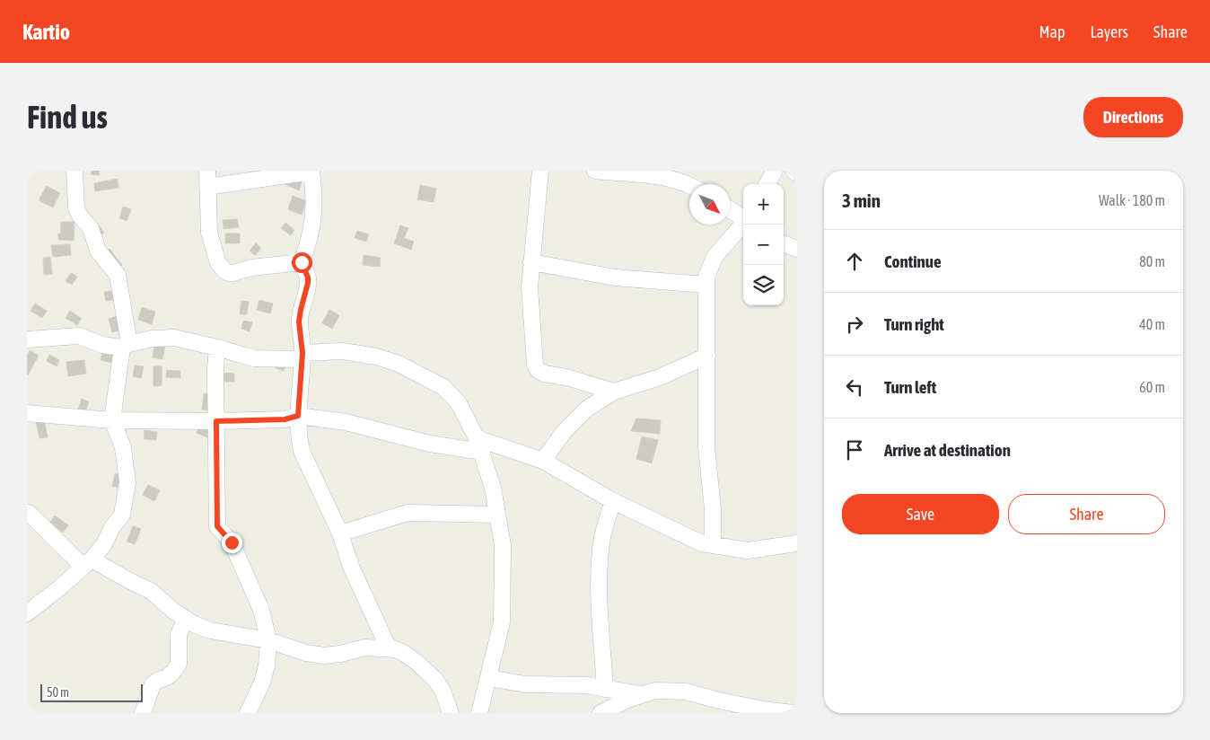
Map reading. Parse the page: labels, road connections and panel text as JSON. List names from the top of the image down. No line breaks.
{"scale_bar":"50 m","north":"bottom right","page":{"header":"Kartio","nav":["Map","Layers","Share"],"buttons":["Directions",["Save","Share"]],"title":"Find us","heading":["3 min","Walk · 180 m"],"map_buttons":["+","−"],"list":[["Continue","80 m"],["Turn right","40 m"],["Turn left","60 m"],"Arrive at destination"],"scale":"50 m"}}
